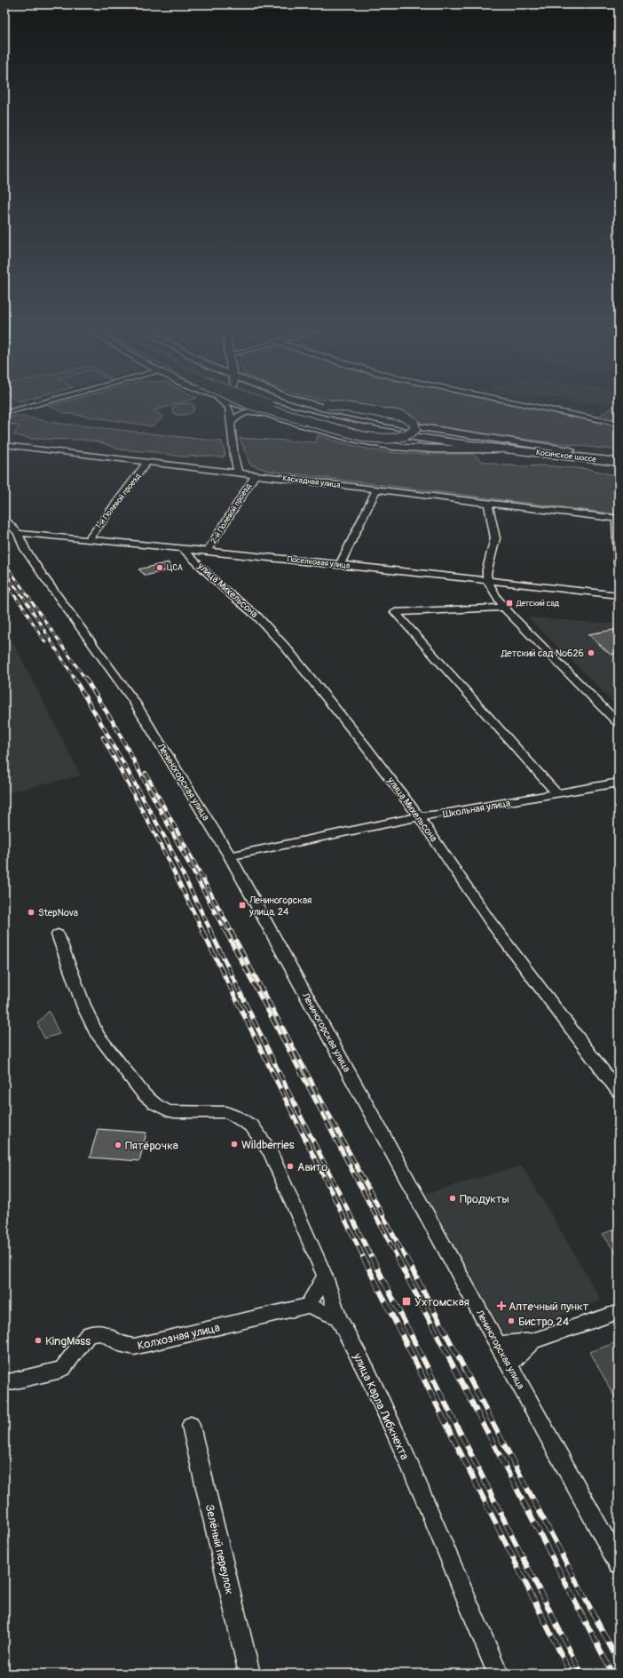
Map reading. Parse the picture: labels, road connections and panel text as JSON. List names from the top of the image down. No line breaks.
{"streets":{"highway":["Косинское шоссе"],"street":["Каскадная улица","1-й Полевой проезд","2-й Полевой проезд","Поселковая улица","улица Михельсона","Лениногорская улица","Школьная улица","Колхозная улица","улица Карла Либкнехта","Зелёный переулок"]},"crossings":[["Каскадная улица","1-й Полевой проезд"],["Каскадная улица","2-й Полевой проезд"],["1-й Полевой проезд","Поселковая улица"],["2-й Полевой проезд","Поселковая улица"],["Поселковая улица","улица Михельсона"],["Поселковая улица","Лениногорская улица"],["улица Михельсона","Школьная улица"],["Лениногорская улица","Школьная улица"]],"places":{"other":["ЦСА","Детский сад №626","StepNova","Wildberries","Пятёрочка","Авито","Продукты","Бистро 24","KingMass"],"transit":["Детский сад","Лениногорская улица, 24","Ухтомская"],"health":["Аптечный пункт"]}}
